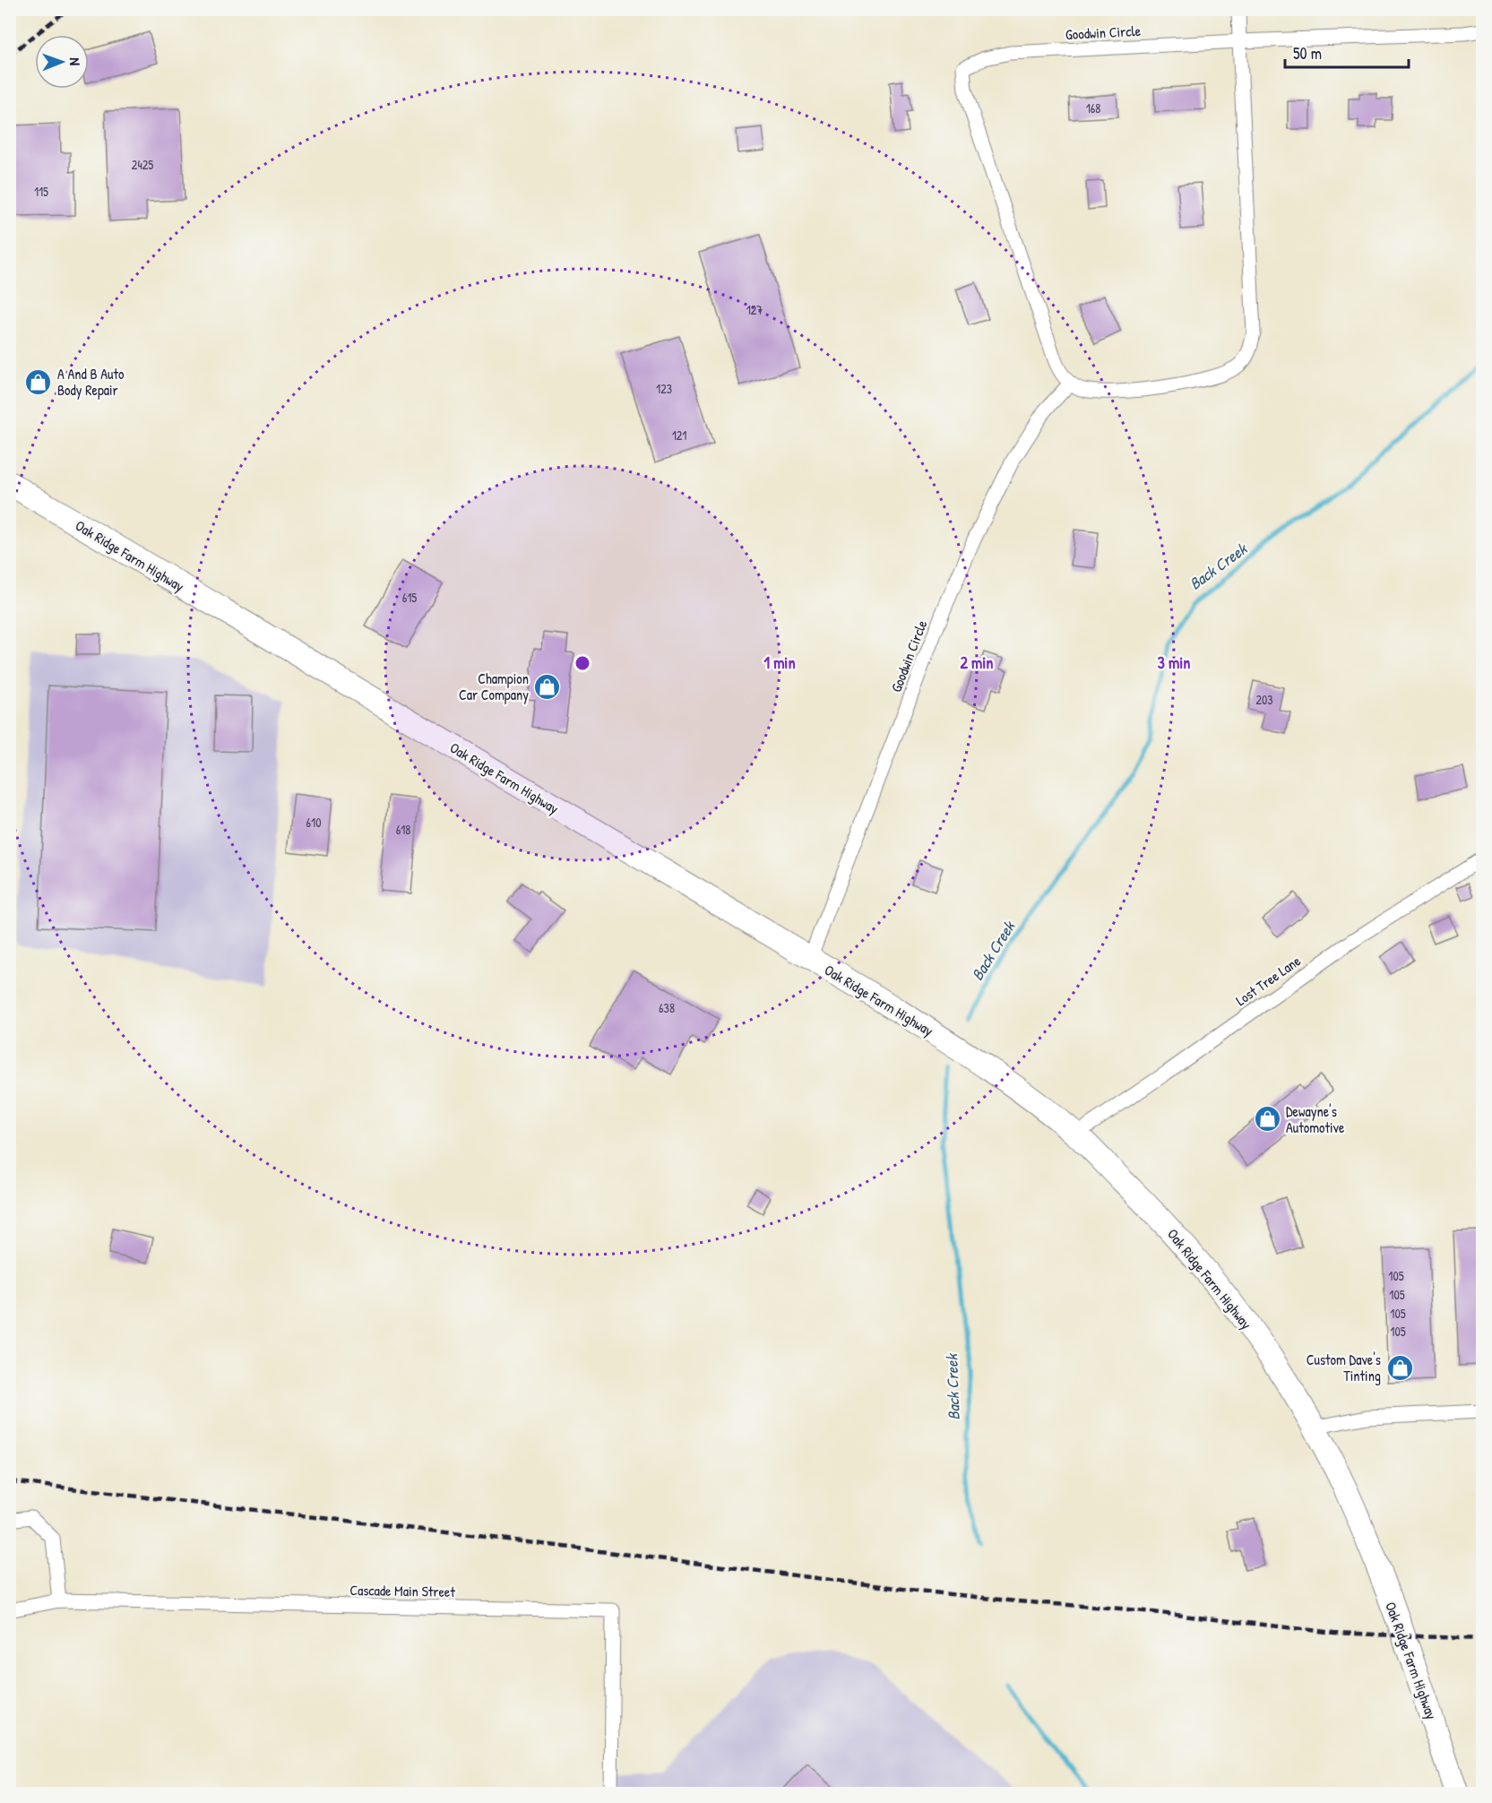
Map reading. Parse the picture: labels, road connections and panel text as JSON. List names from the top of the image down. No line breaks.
{"streets":{"main road":["Oak Ridge Farm Highway"],"street":["Goodwin Circle","Lost Tree Lane","Cascade Main Street"]},"crossings":[["Goodwin Circle","Oak Ridge Farm Highway"],["Oak Ridge Farm Highway","Lost Tree Lane"]],"water":["Back Creek"],"places":{"shop":["A And B Auto Body Repair","Champion Car Company","Dewayne's Automotive","Custom Dave's Tinting"]},"house_numbers":["168","2425","115","127","123","121","615","203","610","618","638","105","105","105","105"],"scale_bar":"50 m","north":"right","rings":["1 min","2 min","3 min"]}
